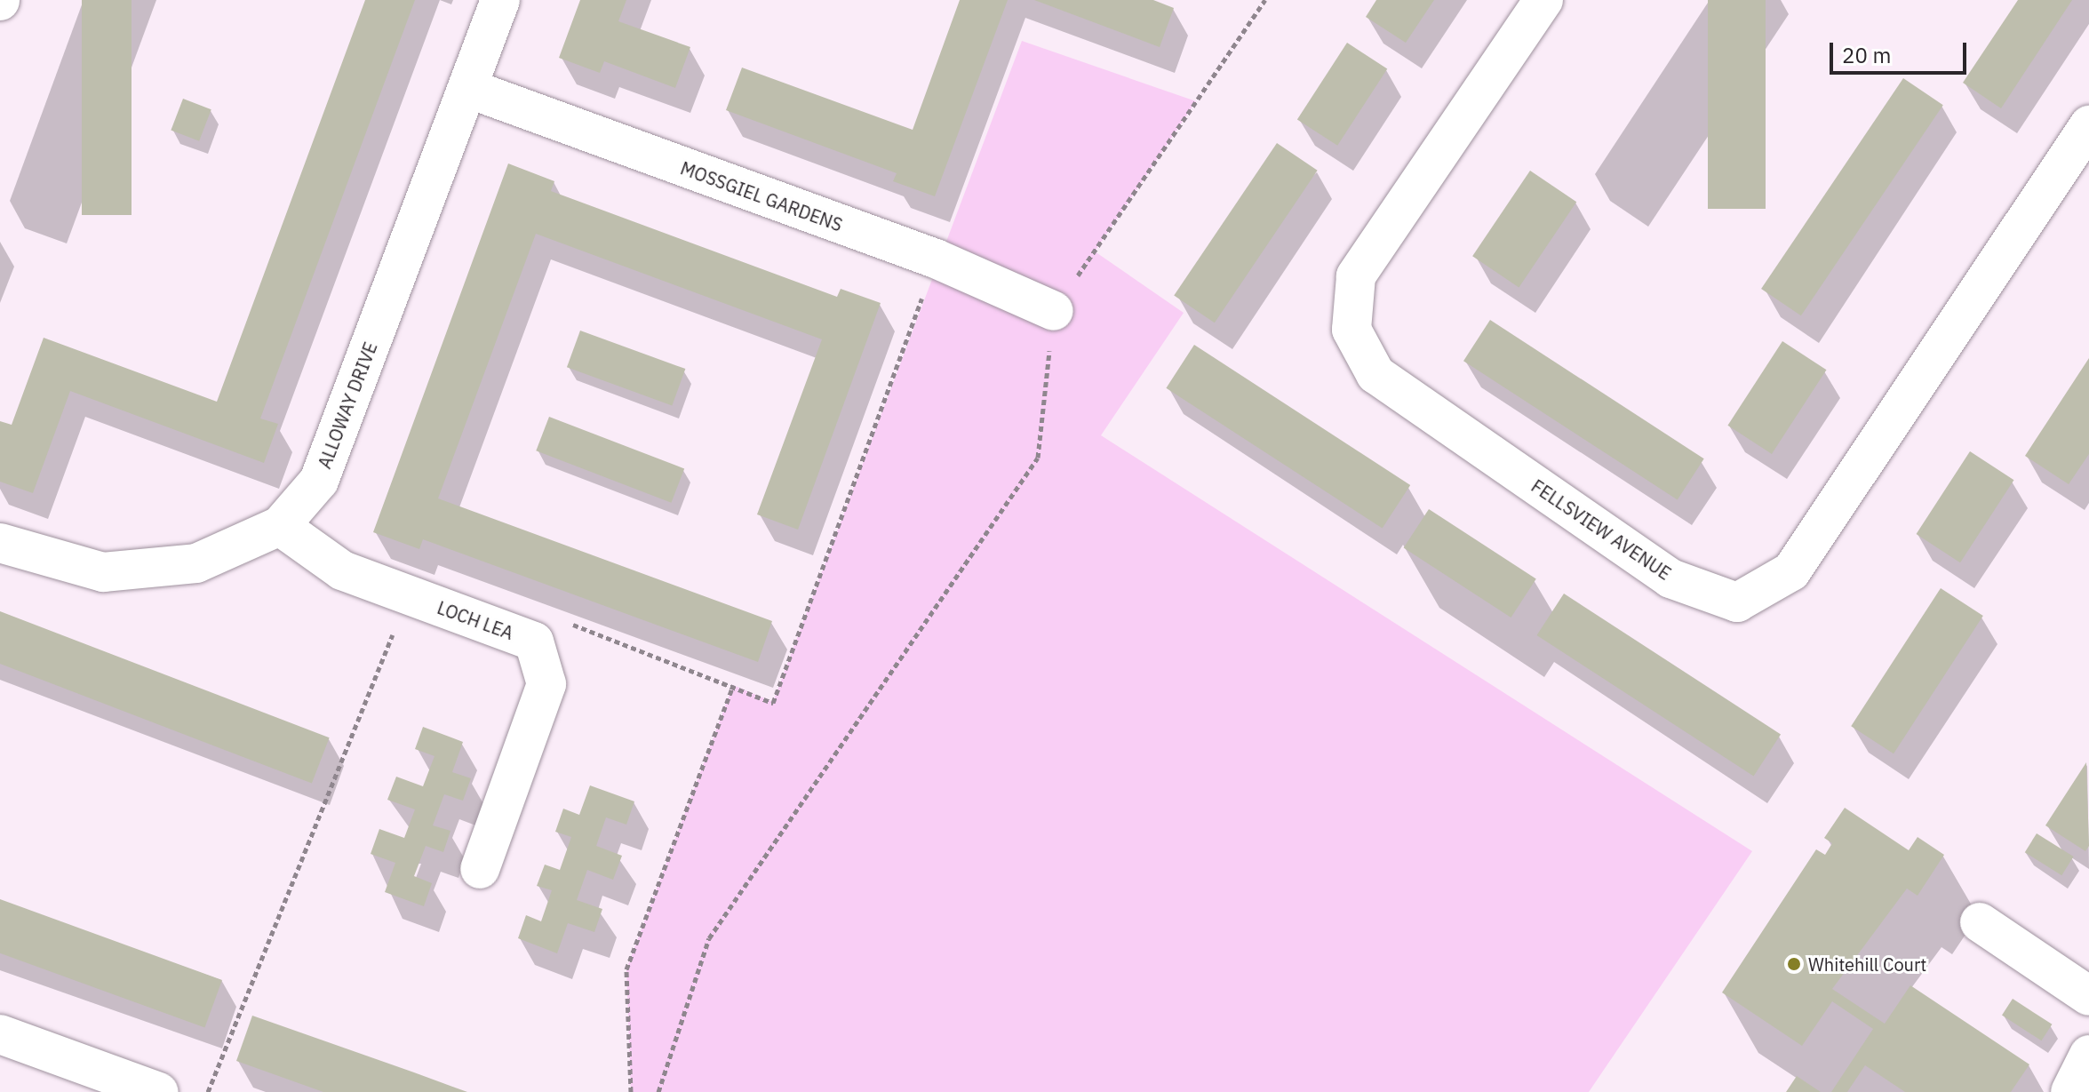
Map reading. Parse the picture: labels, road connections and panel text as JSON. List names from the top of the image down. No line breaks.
{"streets":{"street":["MOSSGIEL GARDENS","ALLOWAY DRIVE","FELLSVIEW AVENUE","LOCH LEA"]},"crossings":[["MOSSGIEL GARDENS","ALLOWAY DRIVE"],["ALLOWAY DRIVE","LOCH LEA"]],"places":["Whitehill Court"],"scale_bar":"20 m"}
